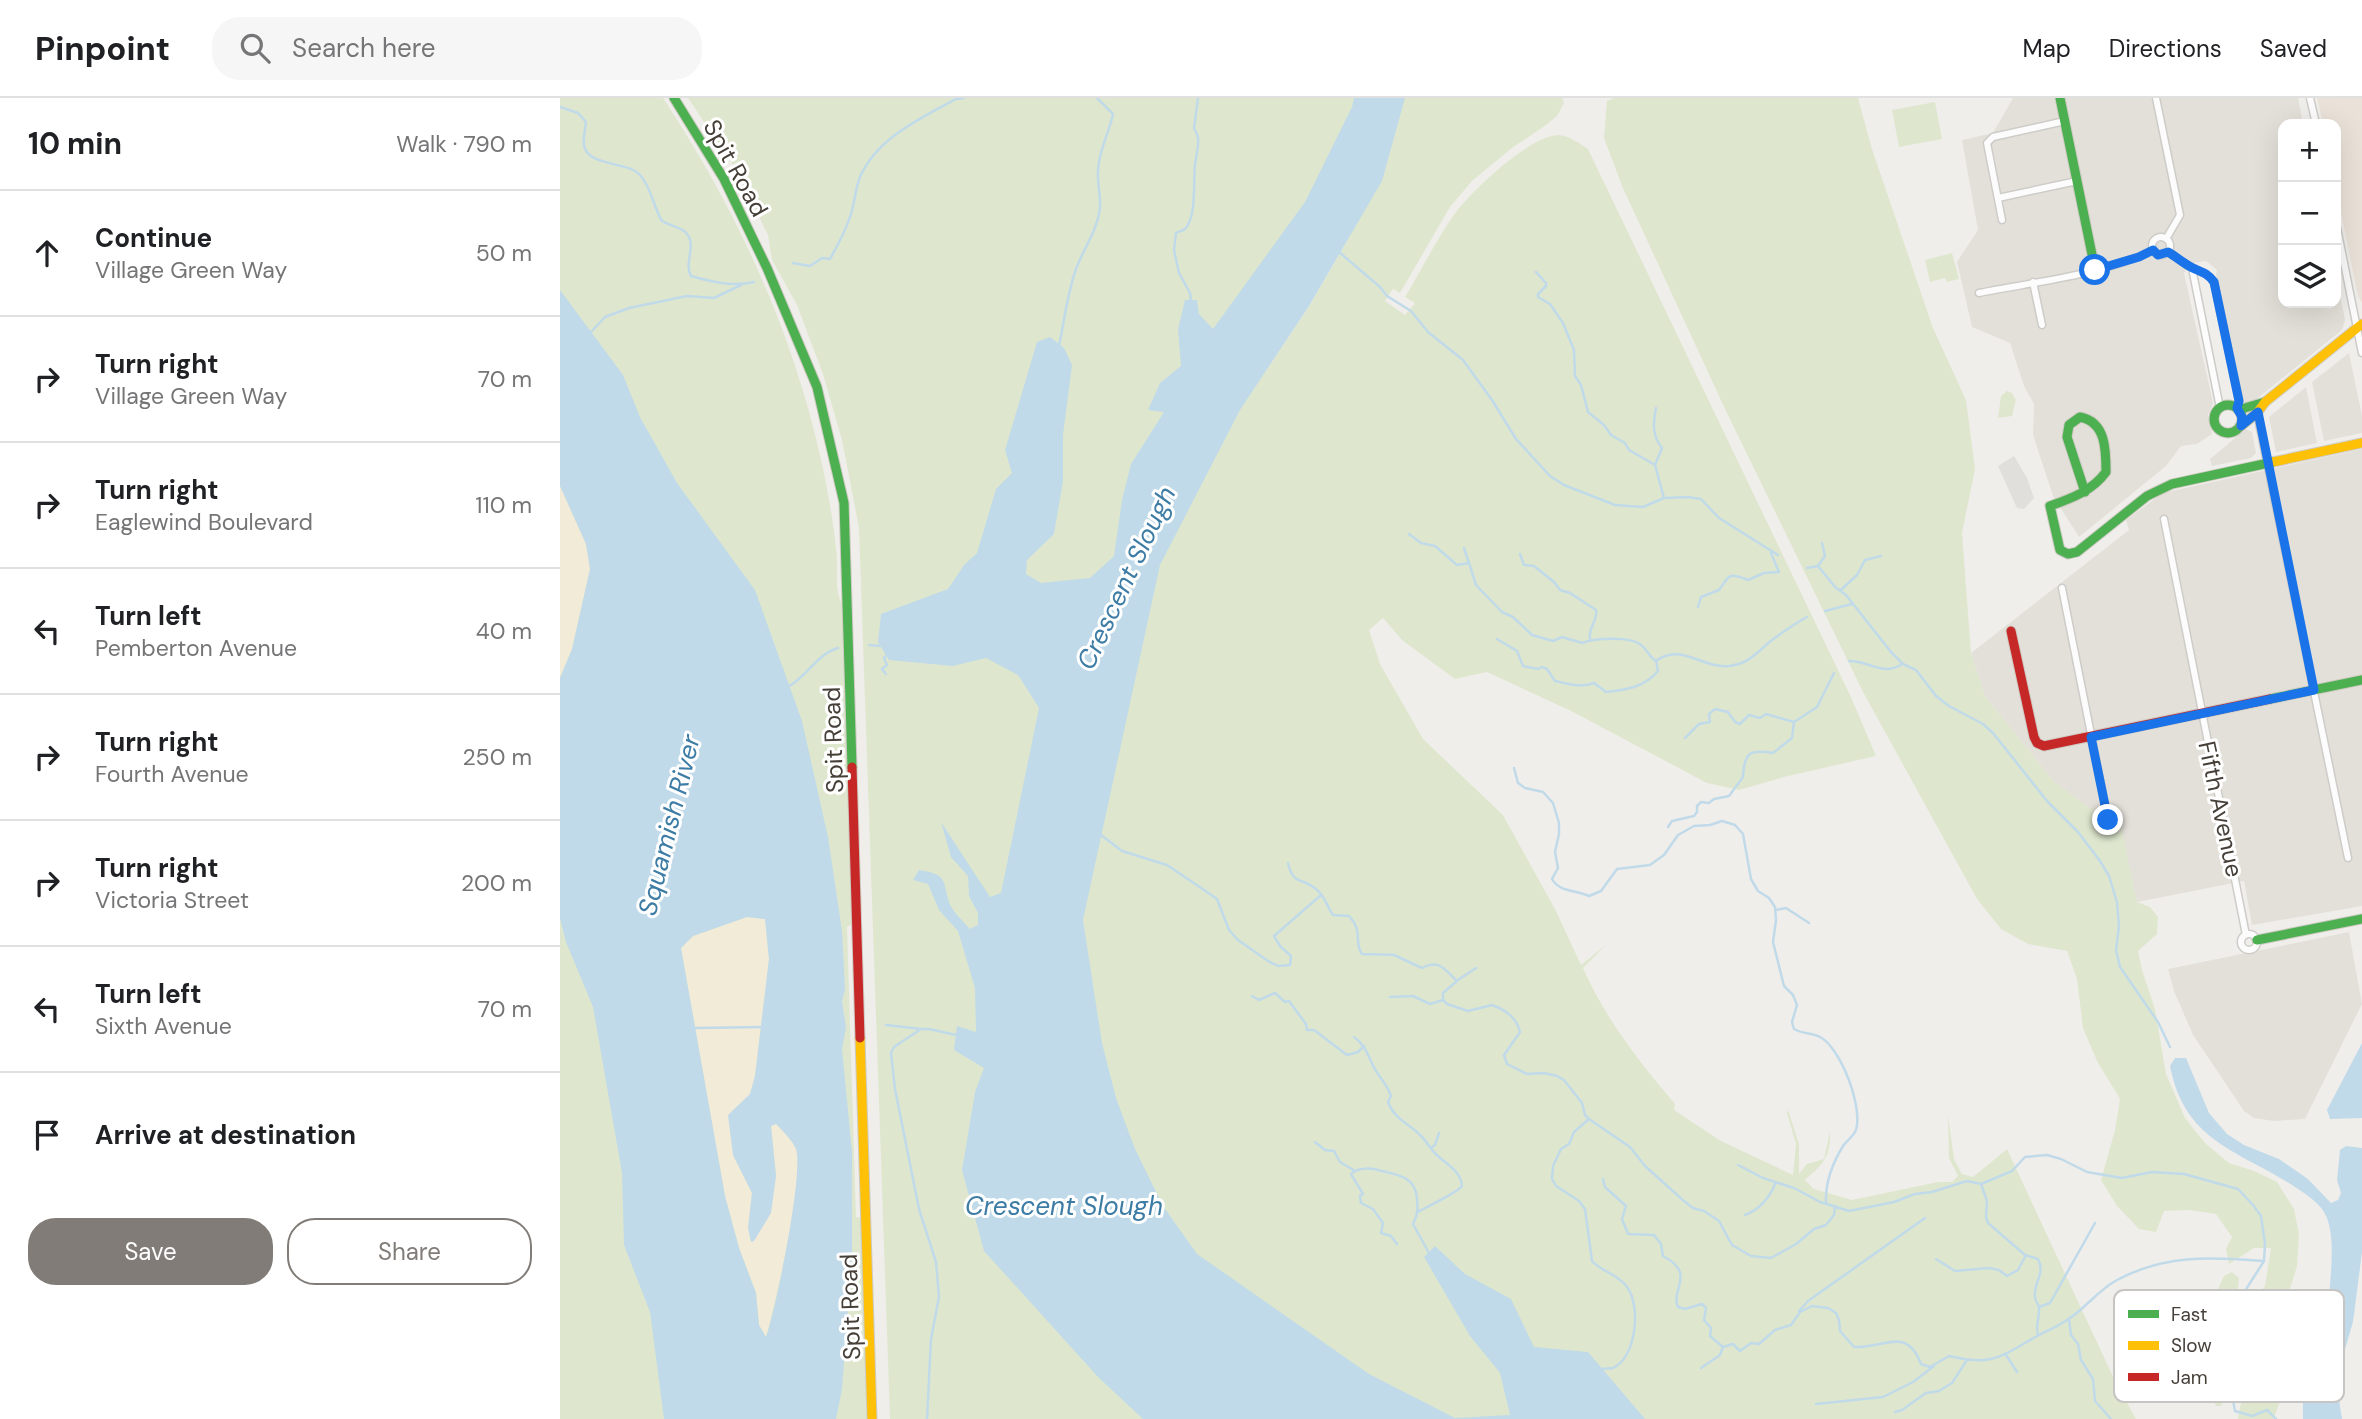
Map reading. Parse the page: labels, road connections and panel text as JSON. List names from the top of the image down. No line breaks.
{"streets":{"street":["Spit Road","Fifth Avenue"]},"water":["Crescent Slough","Squamish River"],"legend":["Fast","Slow","Jam"],"page":{"header":"Pinpoint","search":"Search here","nav":["Map","Directions","Saved"],"heading":["10 min","Walk · 790 m"],"map_buttons":["+","−"],"list":[["Continue","Village Green Way","50 m"],["Turn right","Village Green Way","70 m"],["Turn right","Eaglewind Boulevard","110 m"],["Turn left","Pemberton Avenue","40 m"],["Turn right","Fourth Avenue","250 m"],["Turn right","Victoria Street","200 m"],["Turn left","Sixth Avenue","70 m"],"Arrive at destination"],"buttons":["Save","Share"]}}
